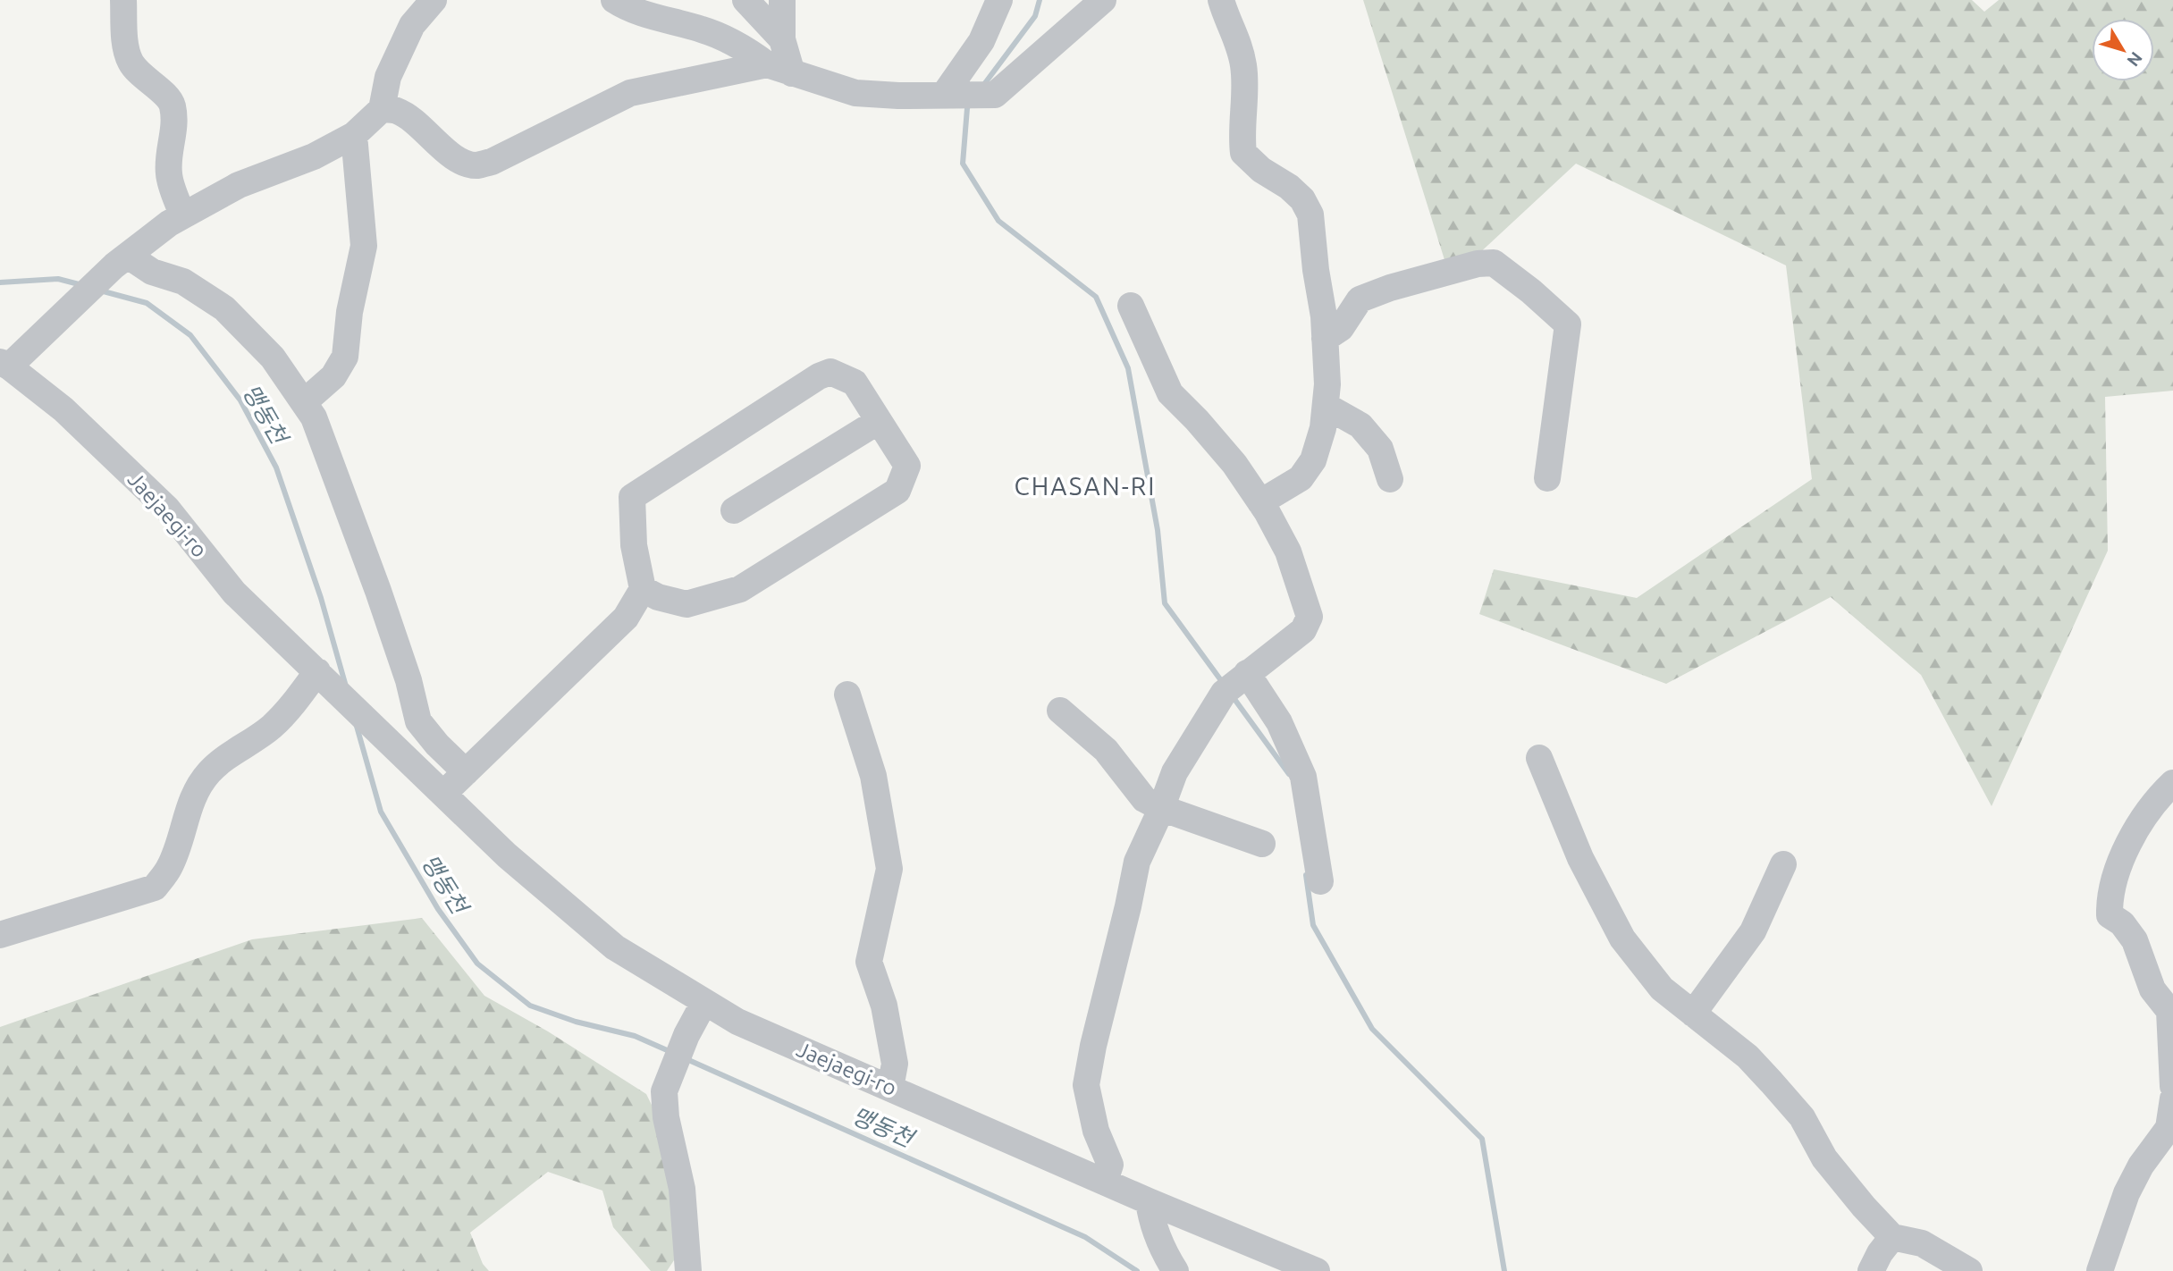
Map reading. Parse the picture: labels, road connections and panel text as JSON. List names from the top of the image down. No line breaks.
{"streets":{"street":["Jaejaegi-ro"]},"districts":["CHASAN-RI"],"water":["맹동천"],"north":"bottom right"}
